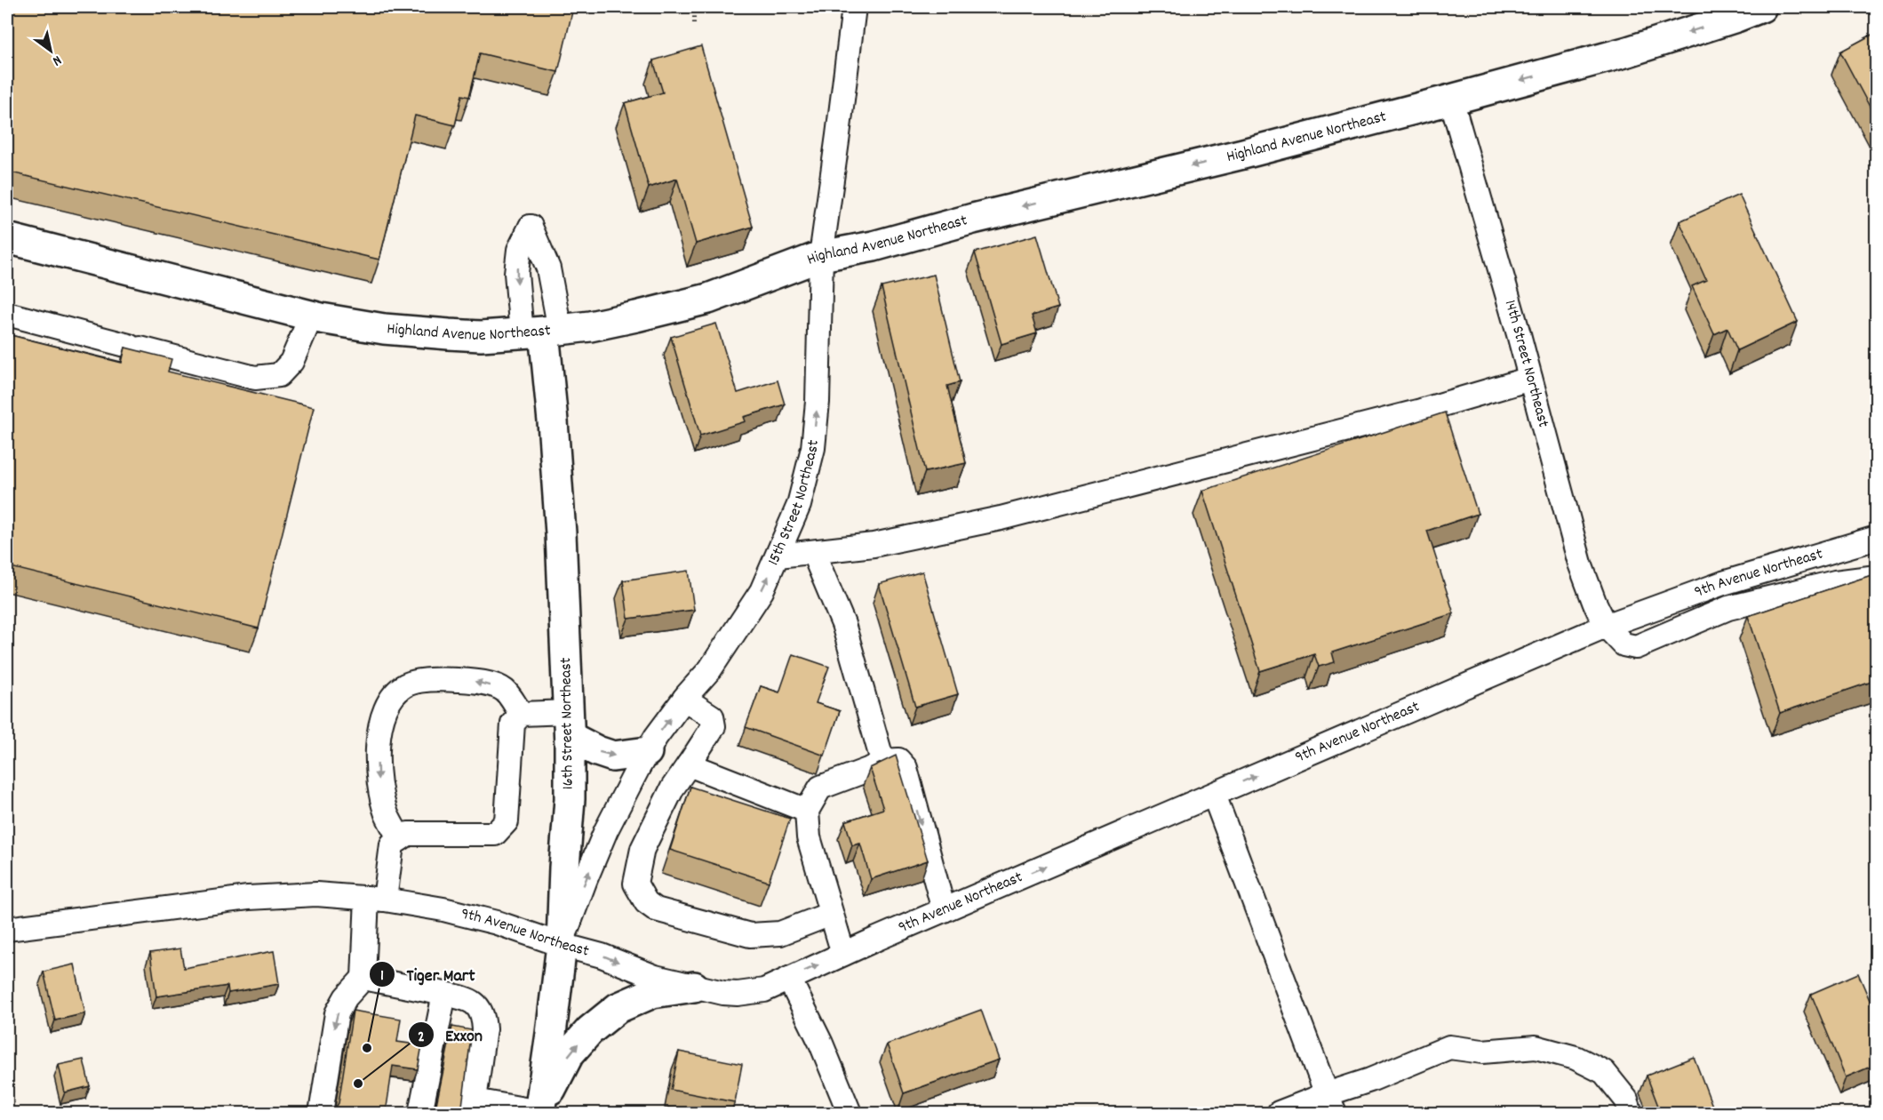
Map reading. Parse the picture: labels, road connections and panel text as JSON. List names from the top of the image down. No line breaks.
{"streets":{"main road":["Highland Avenue Northeast","16th Street Northeast"],"street":["14th Street Northeast","15th Street Northeast","9th Avenue Northeast"]},"crossings":[["Highland Avenue Northeast","14th Street Northeast"],["Highland Avenue Northeast","15th Street Northeast"],["Highland Avenue Northeast","16th Street Northeast"],["14th Street Northeast","9th Avenue Northeast"],["15th Street Northeast","9th Avenue Northeast"],["15th Street Northeast","16th Street Northeast"],["9th Avenue Northeast","16th Street Northeast"]],"one_way":["Highland Avenue Northeast","15th Street Northeast","9th Avenue Northeast"],"places":["Tiger Mart","Exxon"],"north":"bottom right"}
